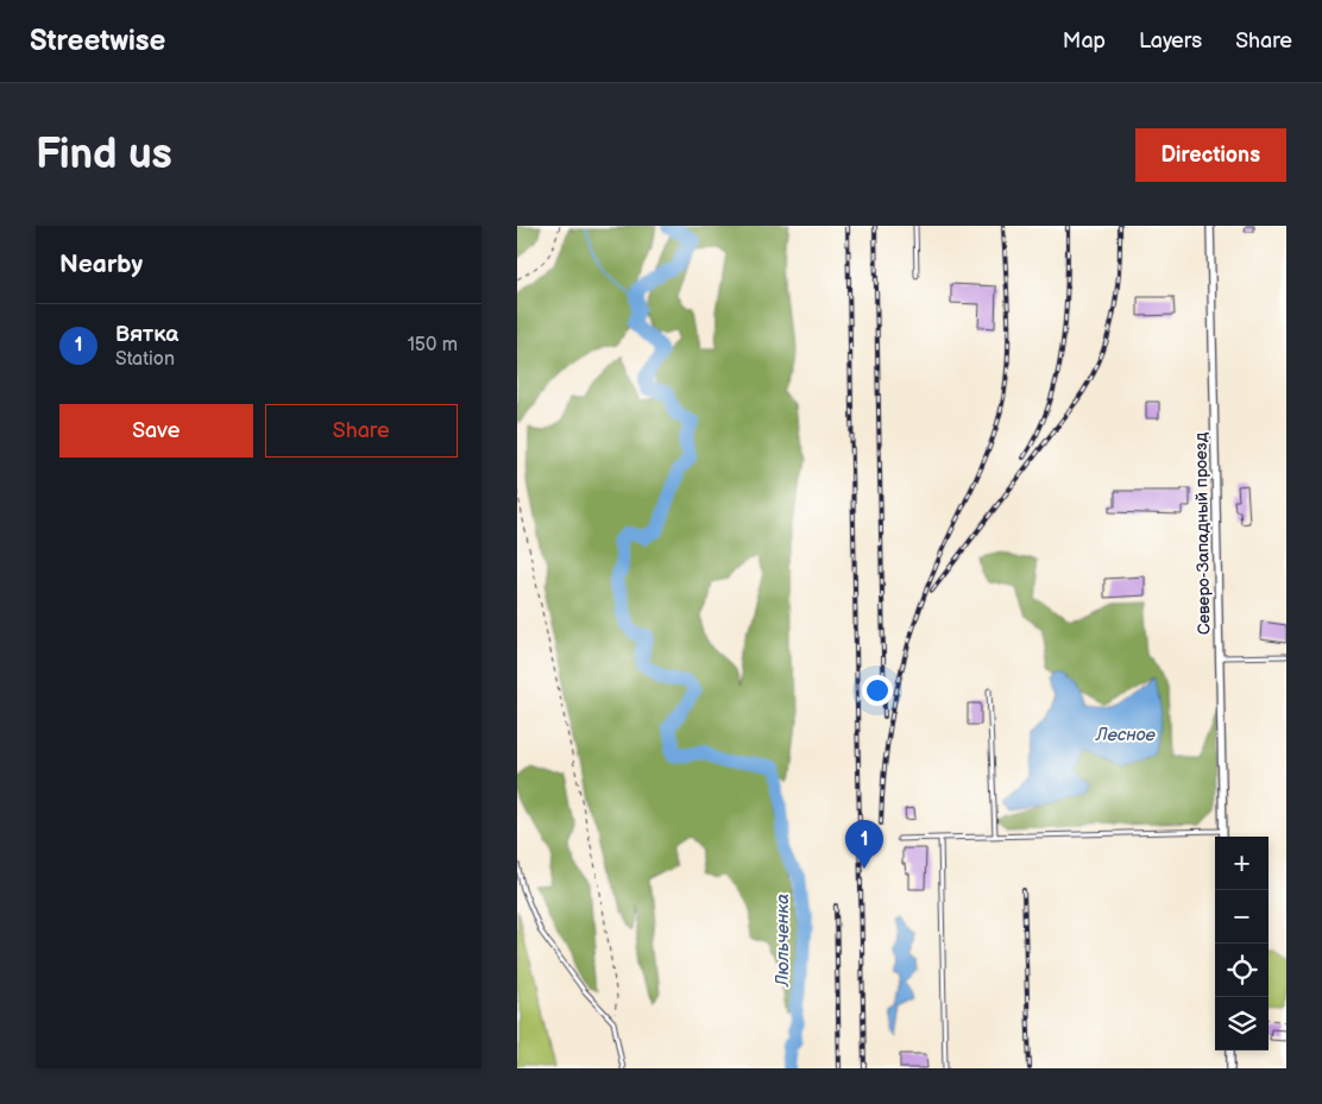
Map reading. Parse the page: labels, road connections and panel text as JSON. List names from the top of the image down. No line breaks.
{"streets":{"street":["Северо-Западный проезд"]},"water":["Лесное","Люльченка"],"page":{"header":"Streetwise","nav":["Map","Layers","Share"],"buttons":["Directions",["Save","Share"]],"title":"Find us","heading":"Nearby","list":[{"mark":"1","name":"Вятка","note":"Station","value":"150 m"}],"pins":"1","map_buttons":["+","−"]}}
